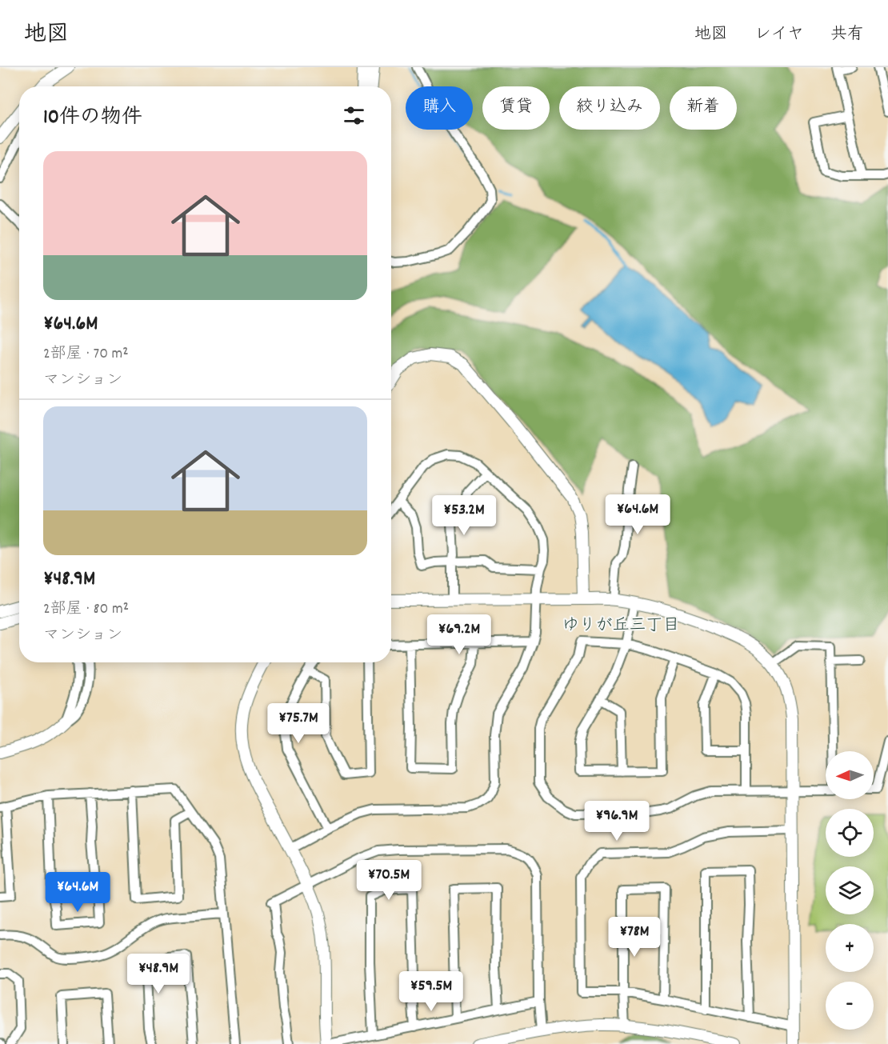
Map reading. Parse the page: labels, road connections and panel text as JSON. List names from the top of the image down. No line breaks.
{"districts":["ゆりが丘三丁目"],"north":"left","page":{"header":"地図","nav":["地図","レイヤ","共有"],"chip":["購入","賃貸","絞り込み","新着"],"heading":"10件の物件","list":[{"name":"¥64.6M","note":"2部屋 · 70 m² · マンション"},{"name":"¥48.9M","note":"2部屋 · 80 m² · マンション"}],"price":["¥64.6M","¥53.2M","¥69.2M","¥75.7M","¥96.9M","¥70.5M","¥64.6M","¥78M","¥48.9M","¥59.5M"],"map_buttons":["+","−"]}}
